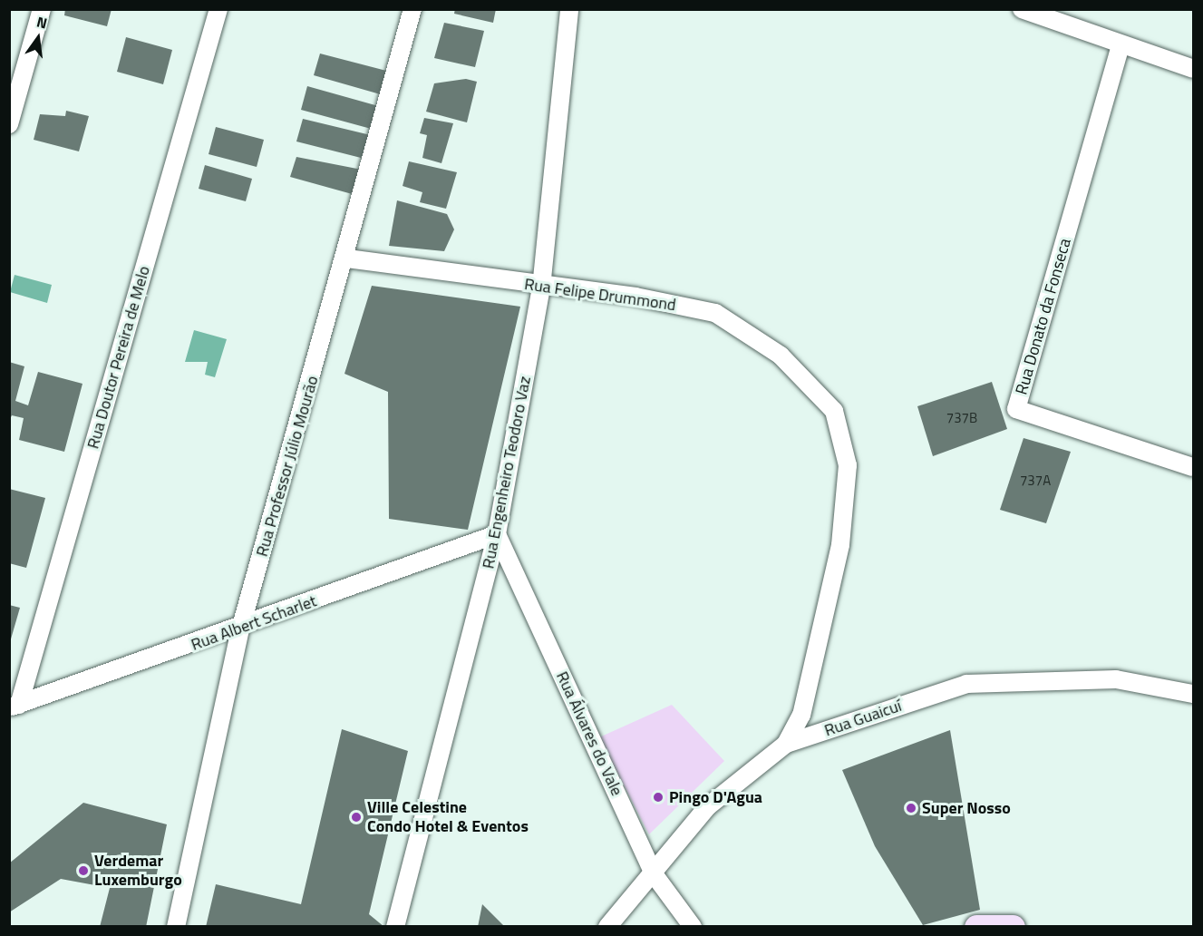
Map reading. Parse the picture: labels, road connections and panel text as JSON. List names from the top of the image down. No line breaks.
{"streets":{"street":["Rua Felipe Drummond","Rua Donato da Fonseca","Rua Doutor Pereira de Melo","Rua Professor Júlio Mourão","Rua Engenheiro Teodoro Vaz","Rua Albert Scharlet","Rua Guaicuí","Rua Álvares do Vale"]},"crossings":[["Rua Felipe Drummond","Rua Professor Júlio Mourão"],["Rua Felipe Drummond","Rua Engenheiro Teodoro Vaz"],["Rua Felipe Drummond","Rua Guaicuí"],["Rua Doutor Pereira de Melo","Rua Albert Scharlet"],["Rua Professor Júlio Mourão","Rua Albert Scharlet"],["Rua Engenheiro Teodoro Vaz","Rua Albert Scharlet"],["Rua Engenheiro Teodoro Vaz","Rua Álvares do Vale"],["Rua Albert Scharlet","Rua Álvares do Vale"],["Rua Guaicuí","Rua Álvares do Vale"]],"places":["Pingo D'Agua","Super Nosso","Ville Celestine Condo Hotel & Eventos","Verdemar Luxemburgo"],"house_numbers":["737B","737A"],"north":"top"}
